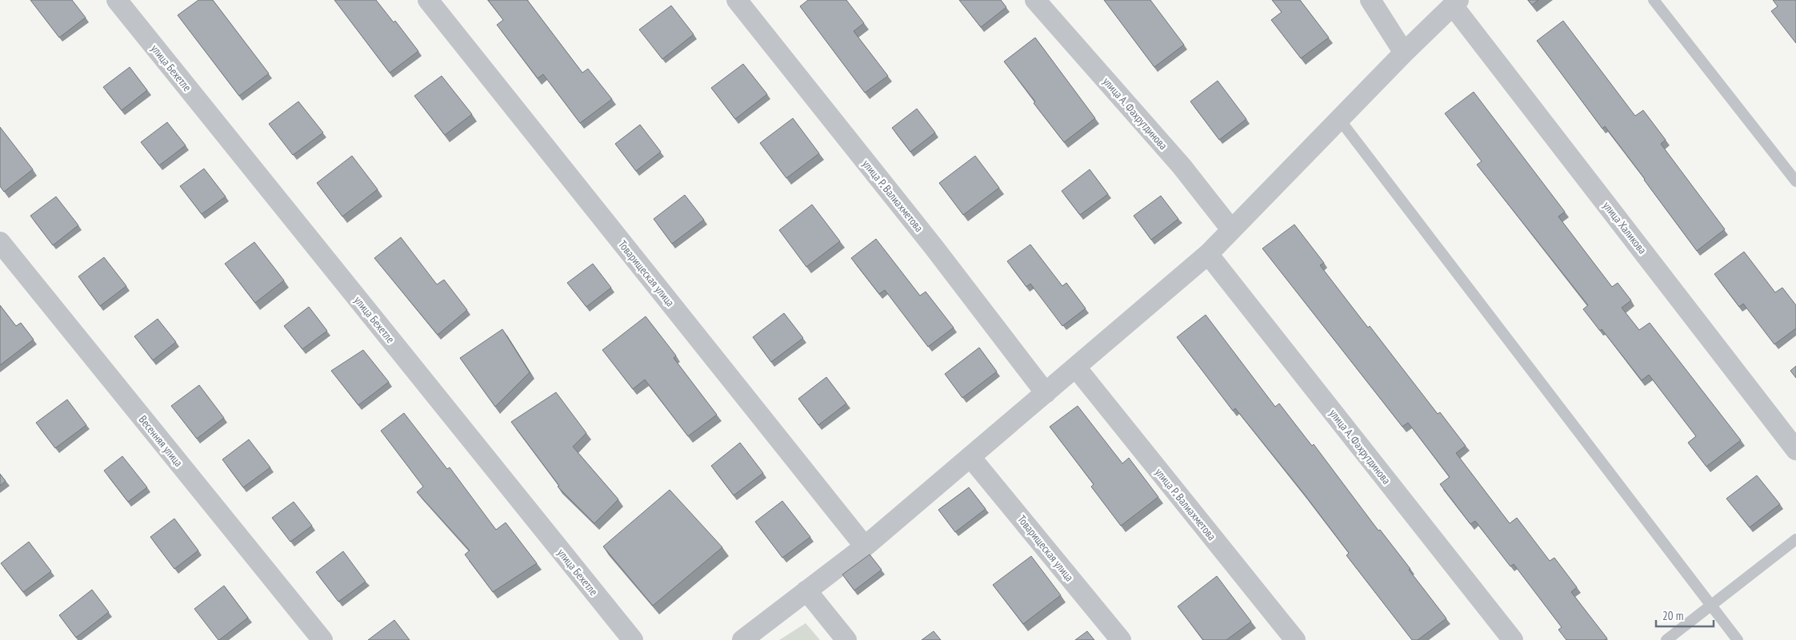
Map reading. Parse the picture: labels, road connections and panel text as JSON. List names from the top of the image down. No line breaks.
{"streets":{"street":["улица Бехетле","улица А. Фахрутдинова","улица Р. Валиахметова","улица Халикова","Товарищеская улица","Весенняя улица"]},"scale_bar":"20 m"}
